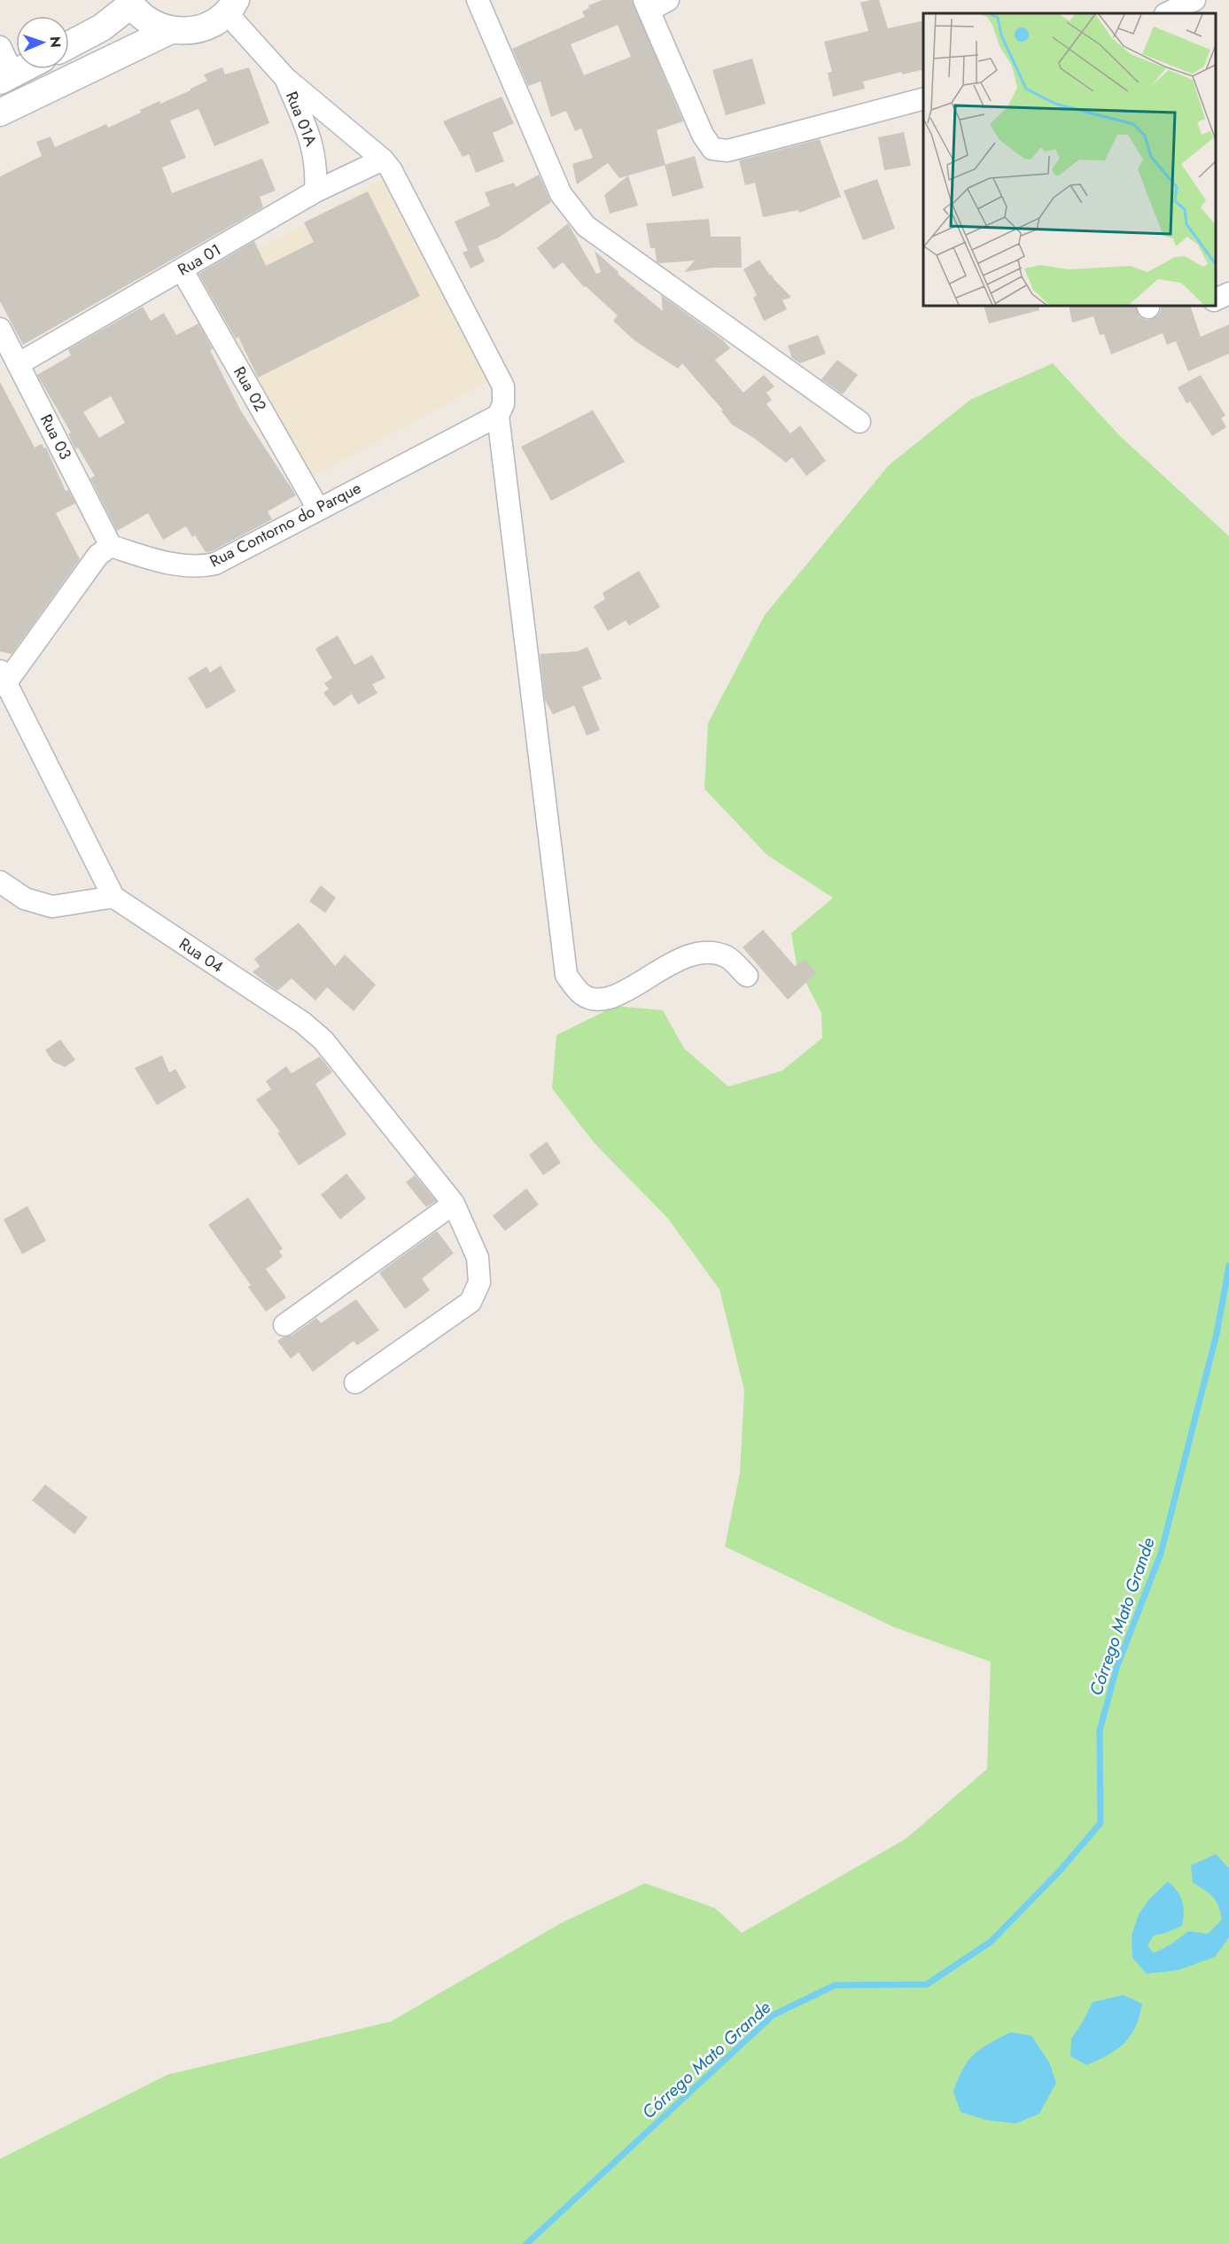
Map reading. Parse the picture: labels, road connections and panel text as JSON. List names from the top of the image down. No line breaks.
{"streets":{"street":["Rua 01A","Rua 01","Rua 02","Rua 03","Rua Contorno do Parque","Rua 04"]},"crossings":[["Rua 01A","Rua 01"],["Rua 01","Rua 02"],["Rua 01","Rua 03"],["Rua 02","Rua Contorno do Parque"],["Rua 03","Rua Contorno do Parque"]],"water":["Córrego Mato Grande"],"north":"right"}
